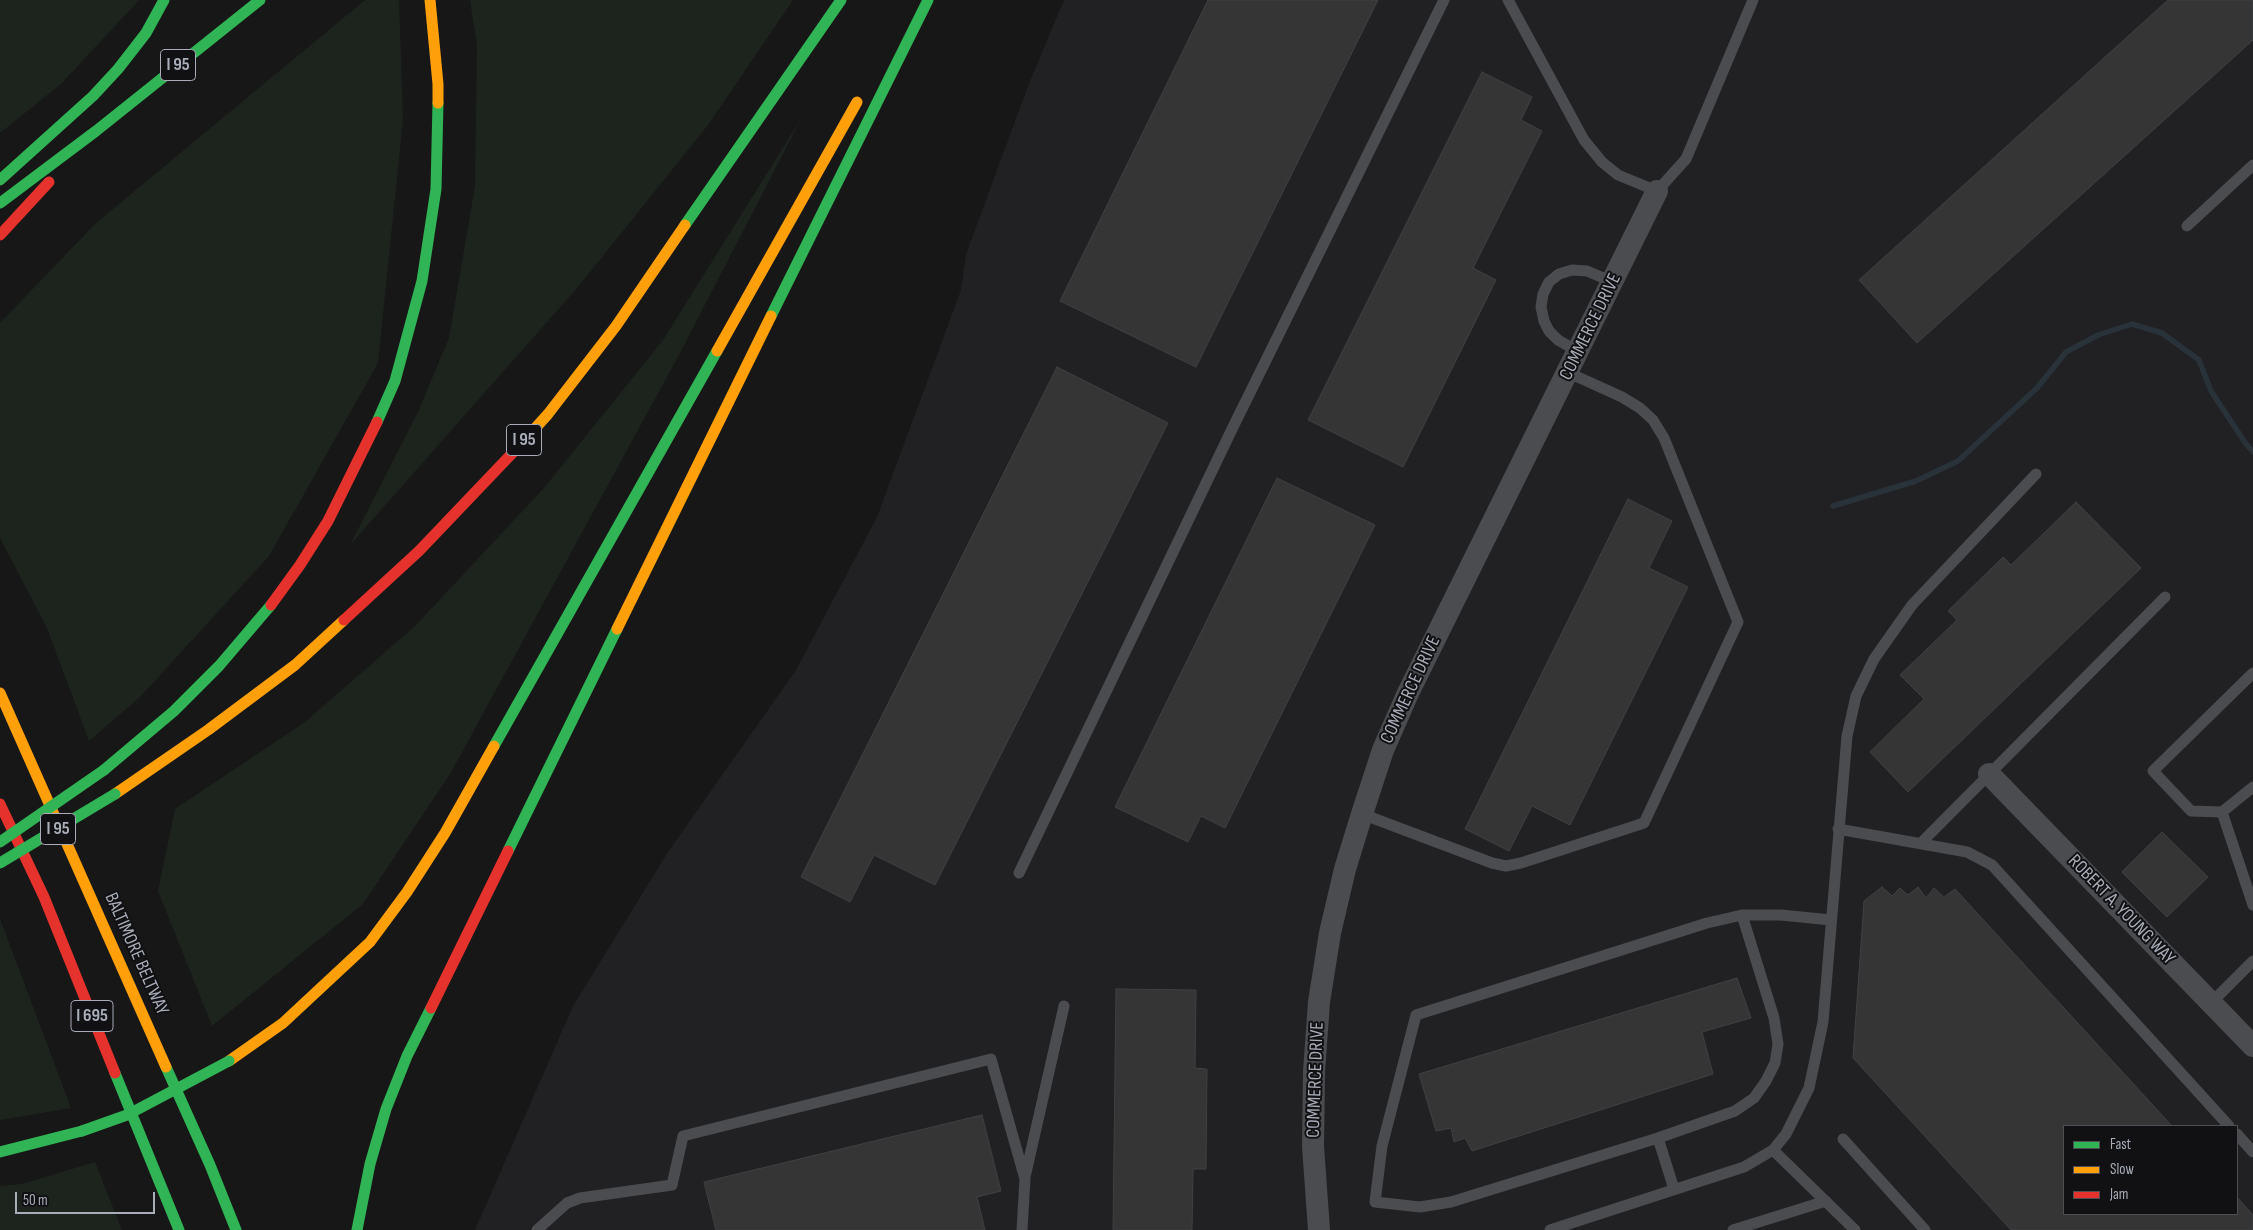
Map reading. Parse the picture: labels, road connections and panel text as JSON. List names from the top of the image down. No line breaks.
{"streets":{"highway":["I 95","BALTIMORE BELTWAY","I 695"],"street":["COMMERCE DRIVE","ROBERT A. YOUNG WAY"]},"legend":["Fast","Slow","Jam"],"scale_bar":"50 m"}
